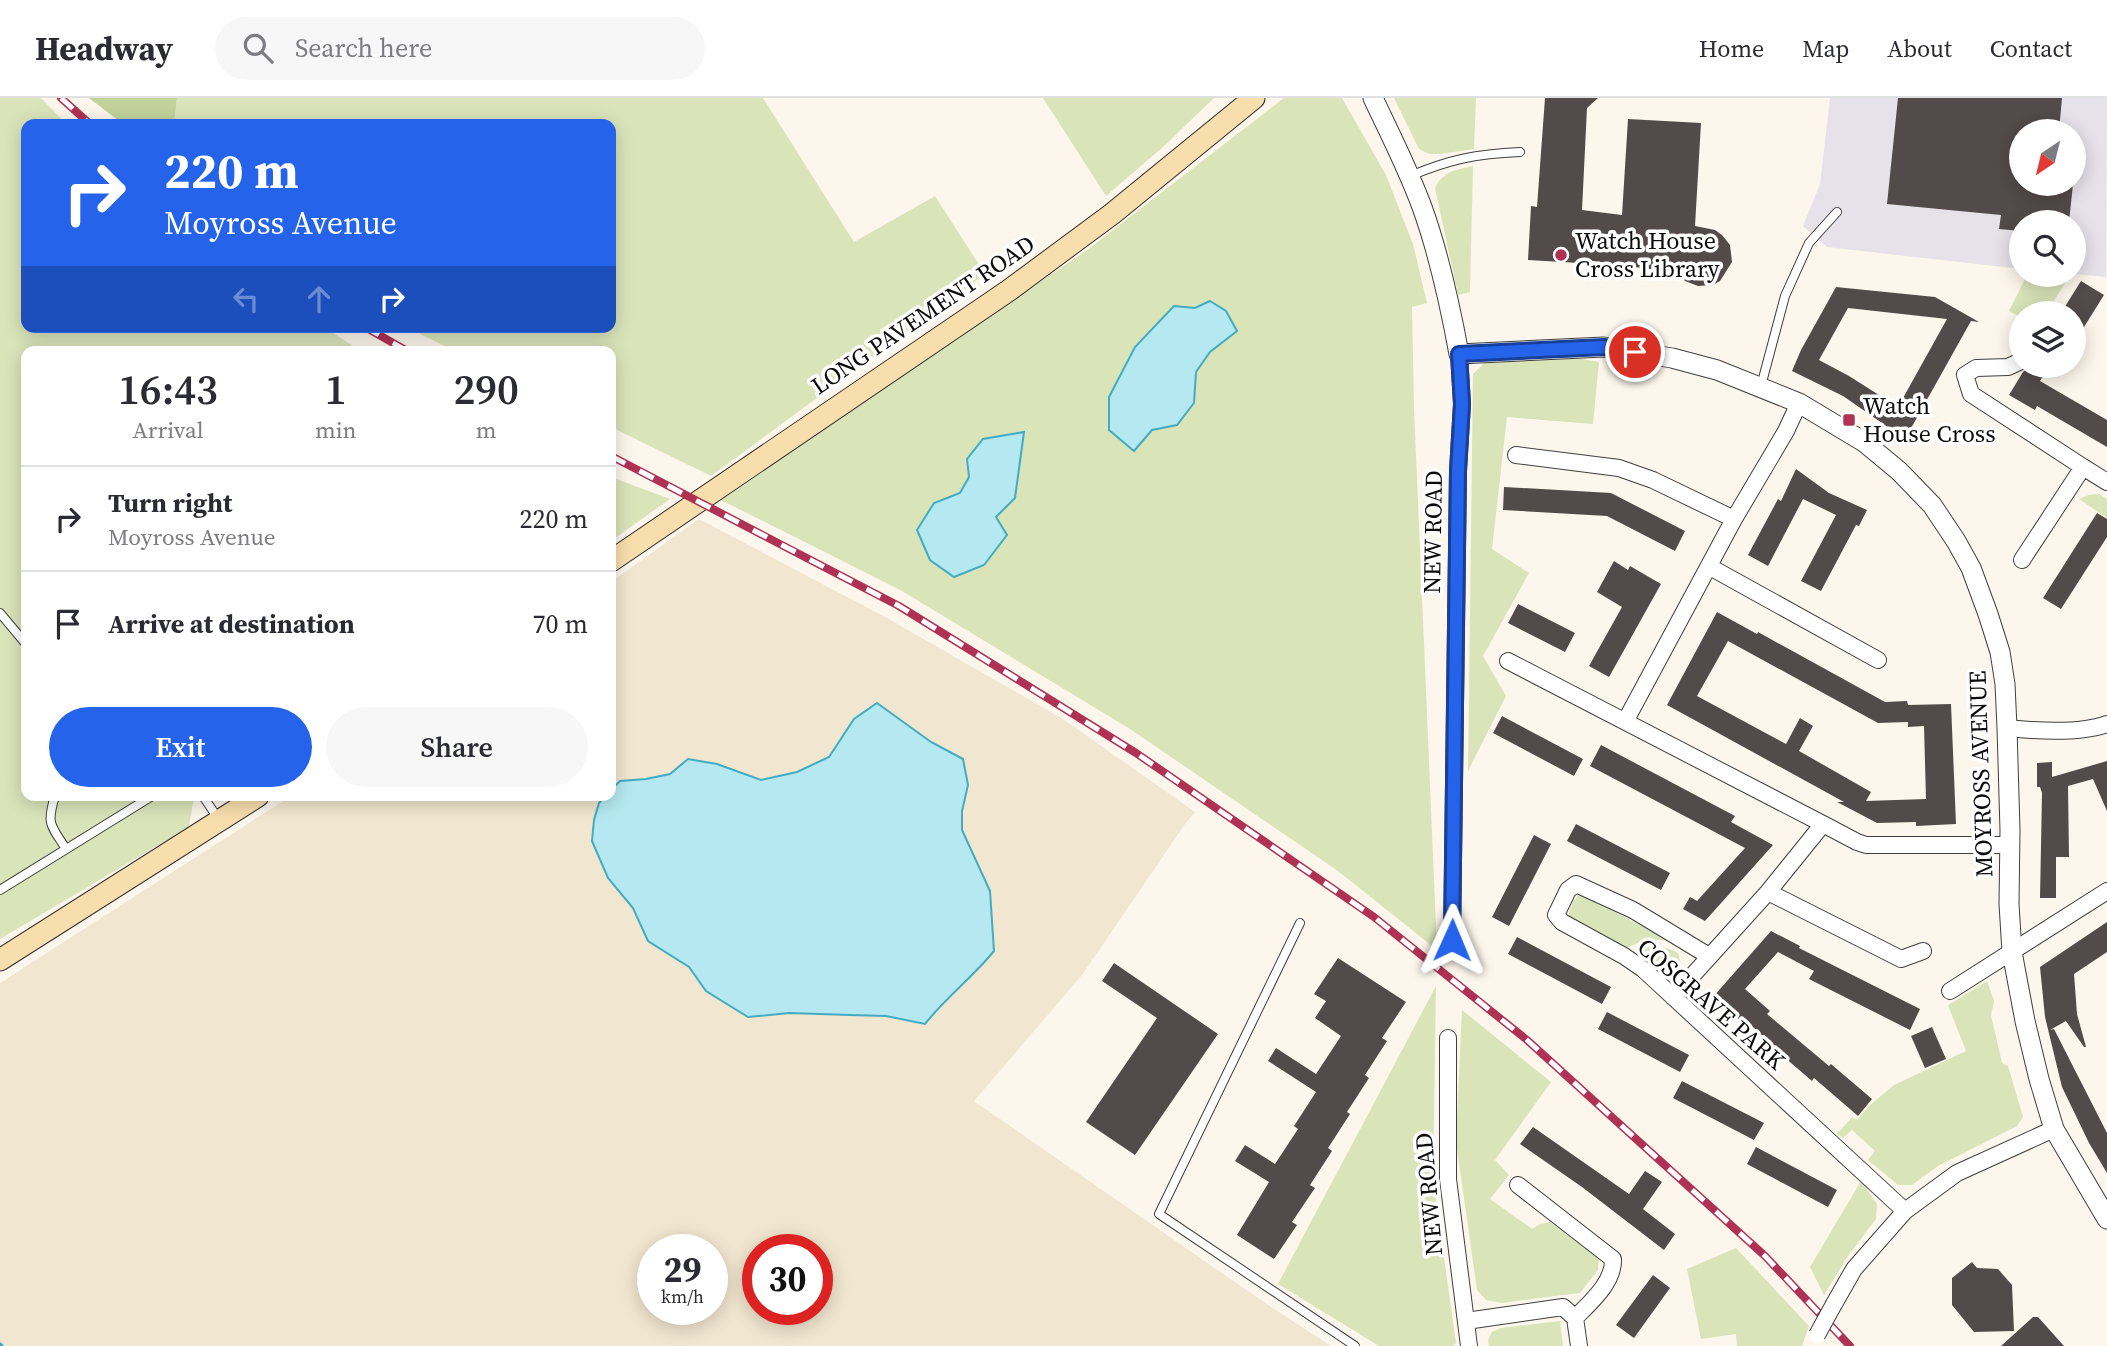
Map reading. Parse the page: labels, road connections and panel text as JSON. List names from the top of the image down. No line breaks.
{"streets":{"main road":["LONG PAVEMENT ROAD"],"street":["NEW ROAD","MOYROSS AVENUE","COSGRAVE PARK"]},"crossings":[["NEW ROAD","MOYROSS AVENUE"]],"places":{"other":["Watch House Cross Library"],"transit":["Watch House Cross"]},"north":"bottom left","page":{"header":"Headway","search":"Search here","nav":["Home","Map","About","Contact"],"turn":["220 m","Moyross Avenue"],"eta":["16:43","Arrival","1","min","290","m"],"list":[{"name":"Turn right","note":"Moyross Avenue","value":"220 m"},{"name":"Arrive at destination","value":"70 m"}],"buttons":["Exit","Share"],"speed":"29 km/h","limit":"30"}}
